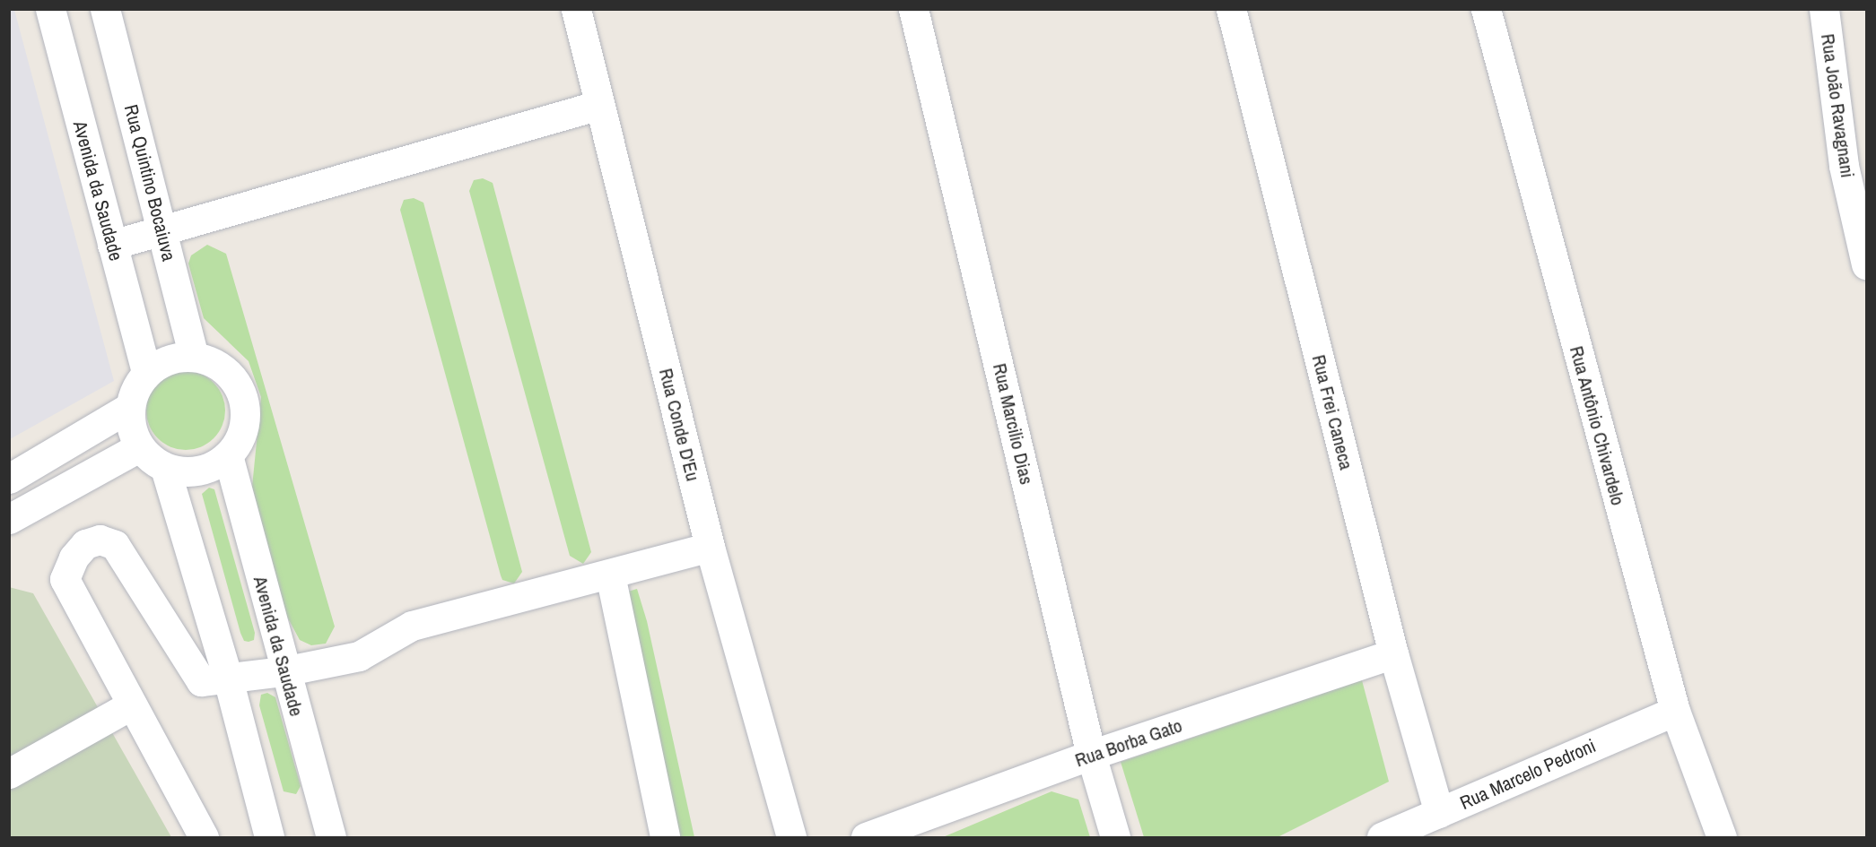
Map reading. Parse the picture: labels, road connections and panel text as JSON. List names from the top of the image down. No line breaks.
{"streets":{"street":["Rua João Ravagnani","Rua Quintino Bocaiuva","Avenida da Saudade","Rua Frei Caneca","Rua Marcilio Dias","Rua Conde D'Eu","Rua Antônio Chivardelo","Rua Borba Gato","Rua Marcelo Pedroni"]},"crossings":[["Rua Quintino Bocaiuva","Avenida da Saudade"],["Rua Frei Caneca","Rua Borba Gato"],["Rua Frei Caneca","Rua Marcelo Pedroni"],["Rua Marcilio Dias","Rua Borba Gato"],["Rua Antônio Chivardelo","Rua Marcelo Pedroni"]]}
